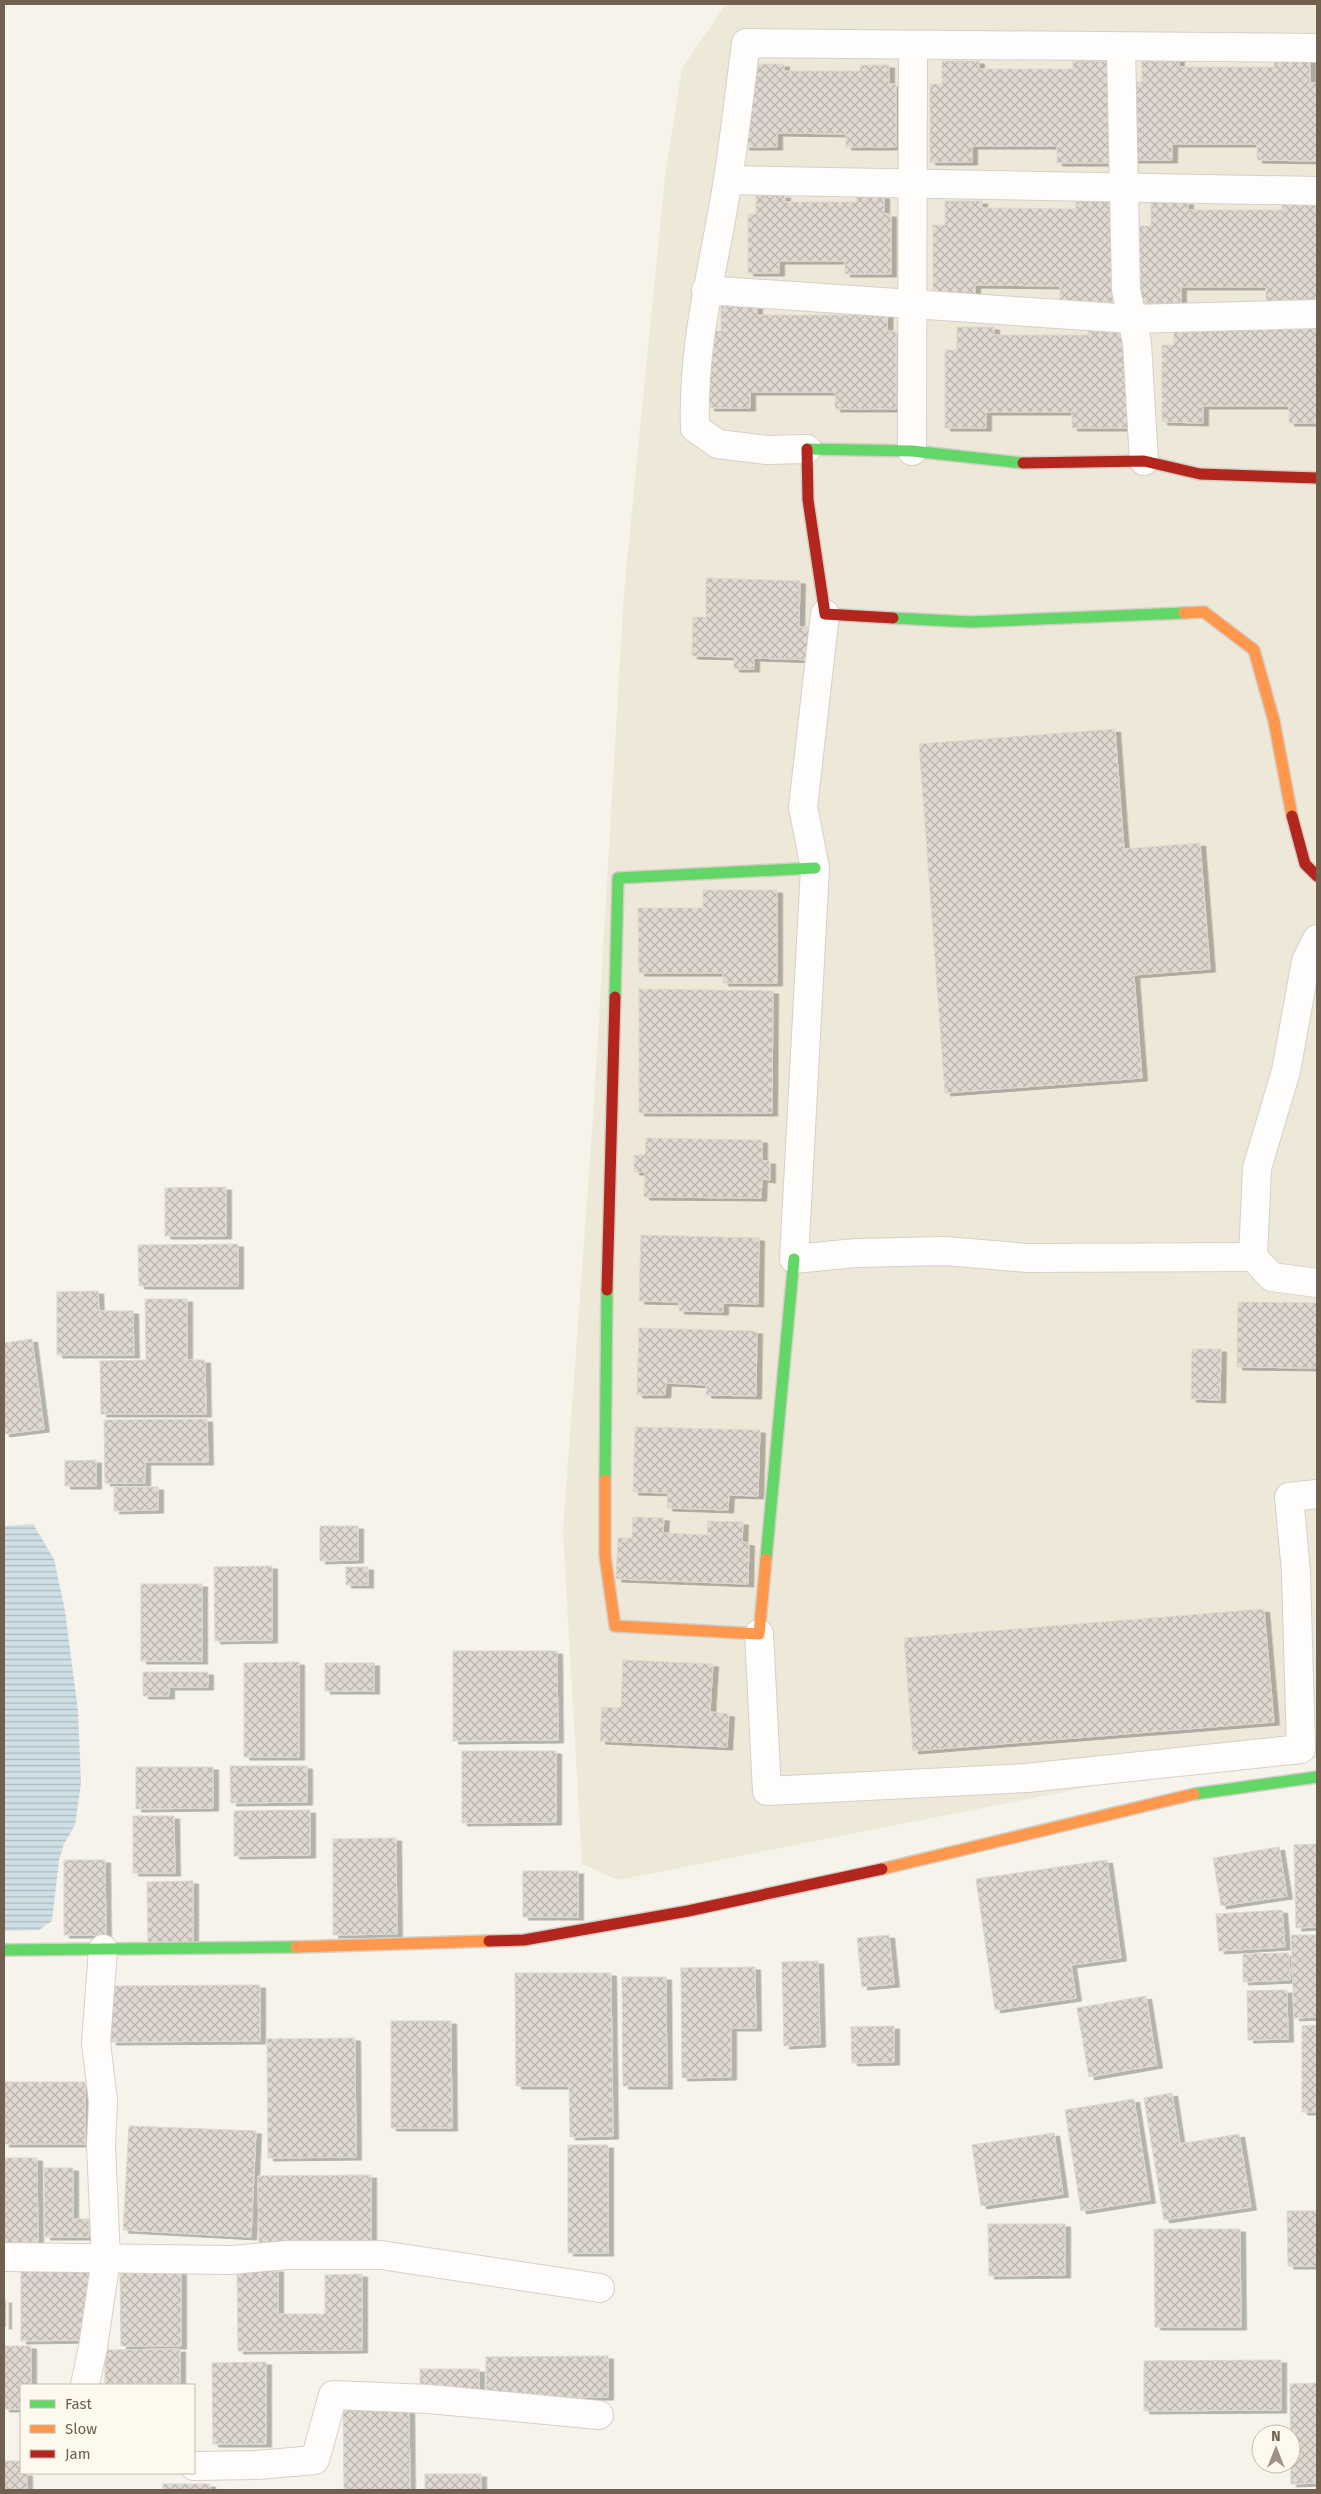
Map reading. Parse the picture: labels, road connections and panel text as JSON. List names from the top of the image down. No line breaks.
{"legend":["Fast","Slow","Jam"],"north":"top"}
